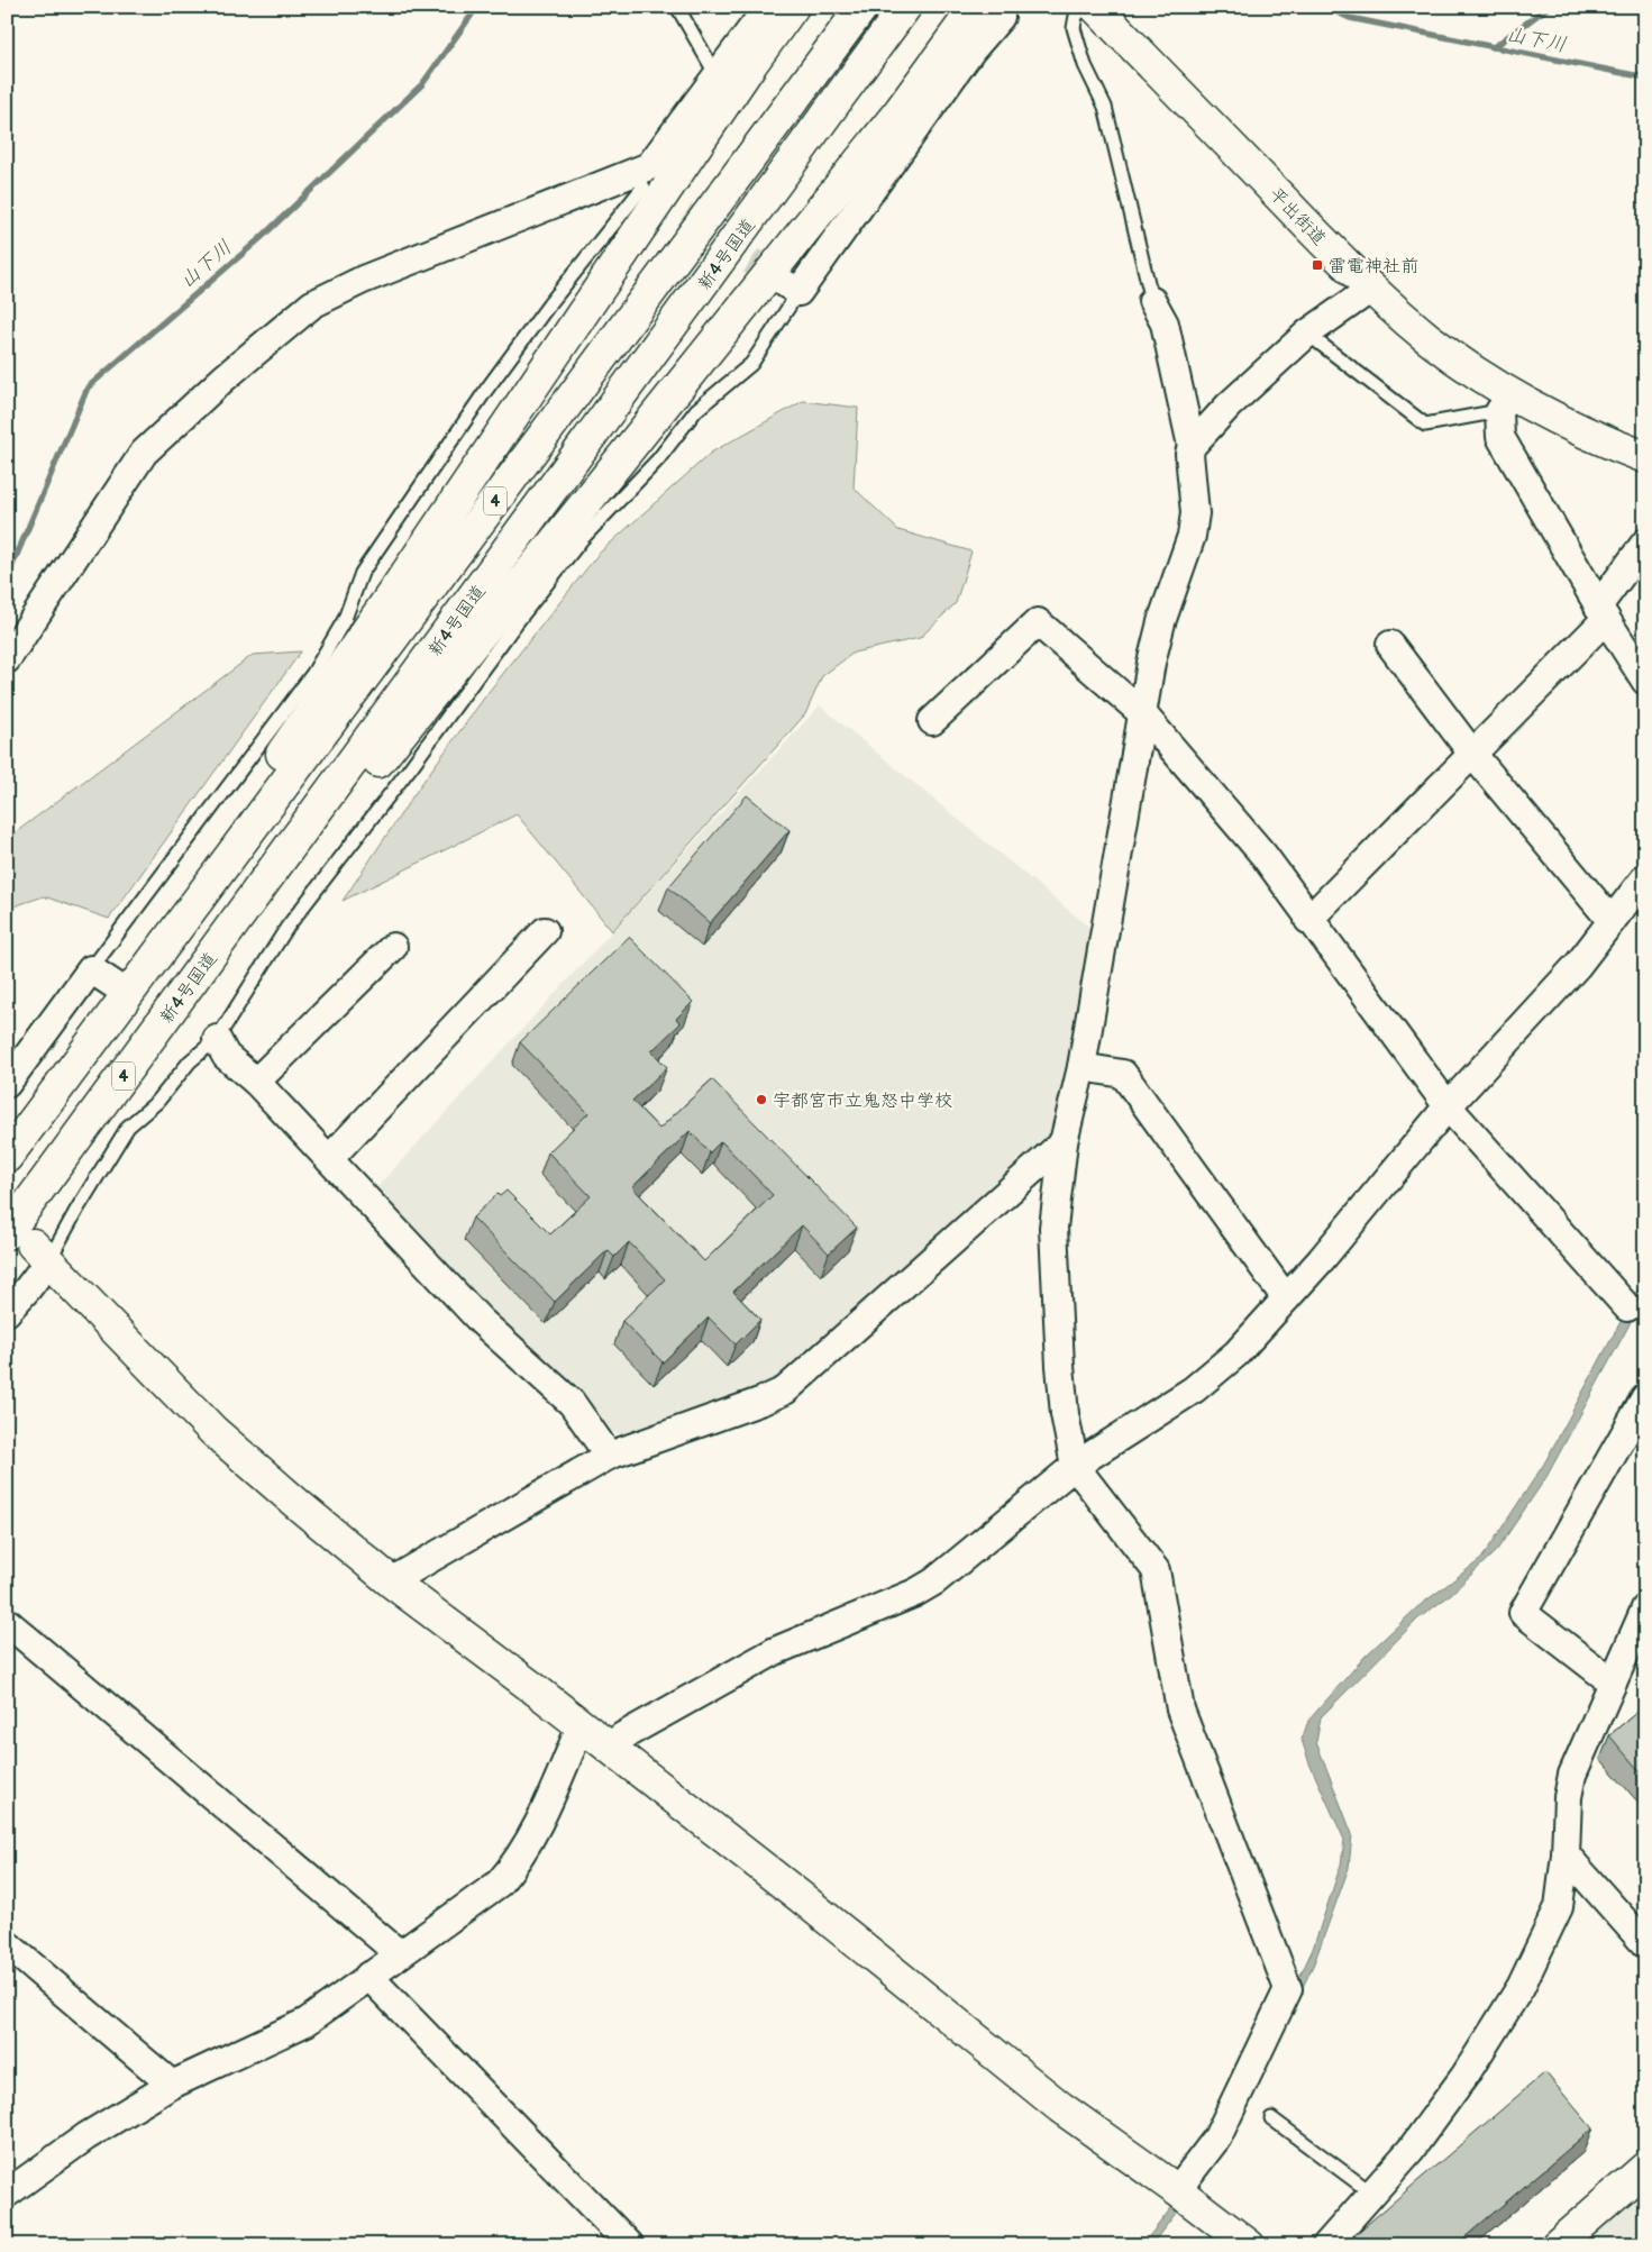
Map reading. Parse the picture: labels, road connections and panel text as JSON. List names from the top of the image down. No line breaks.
{"streets":{"main road":["平出街道","新4号国道","4"]},"water":["山下川"],"places":{"transit":["雷電神社前"],"other":["宇都宮市立鬼怒中学校"]}}
